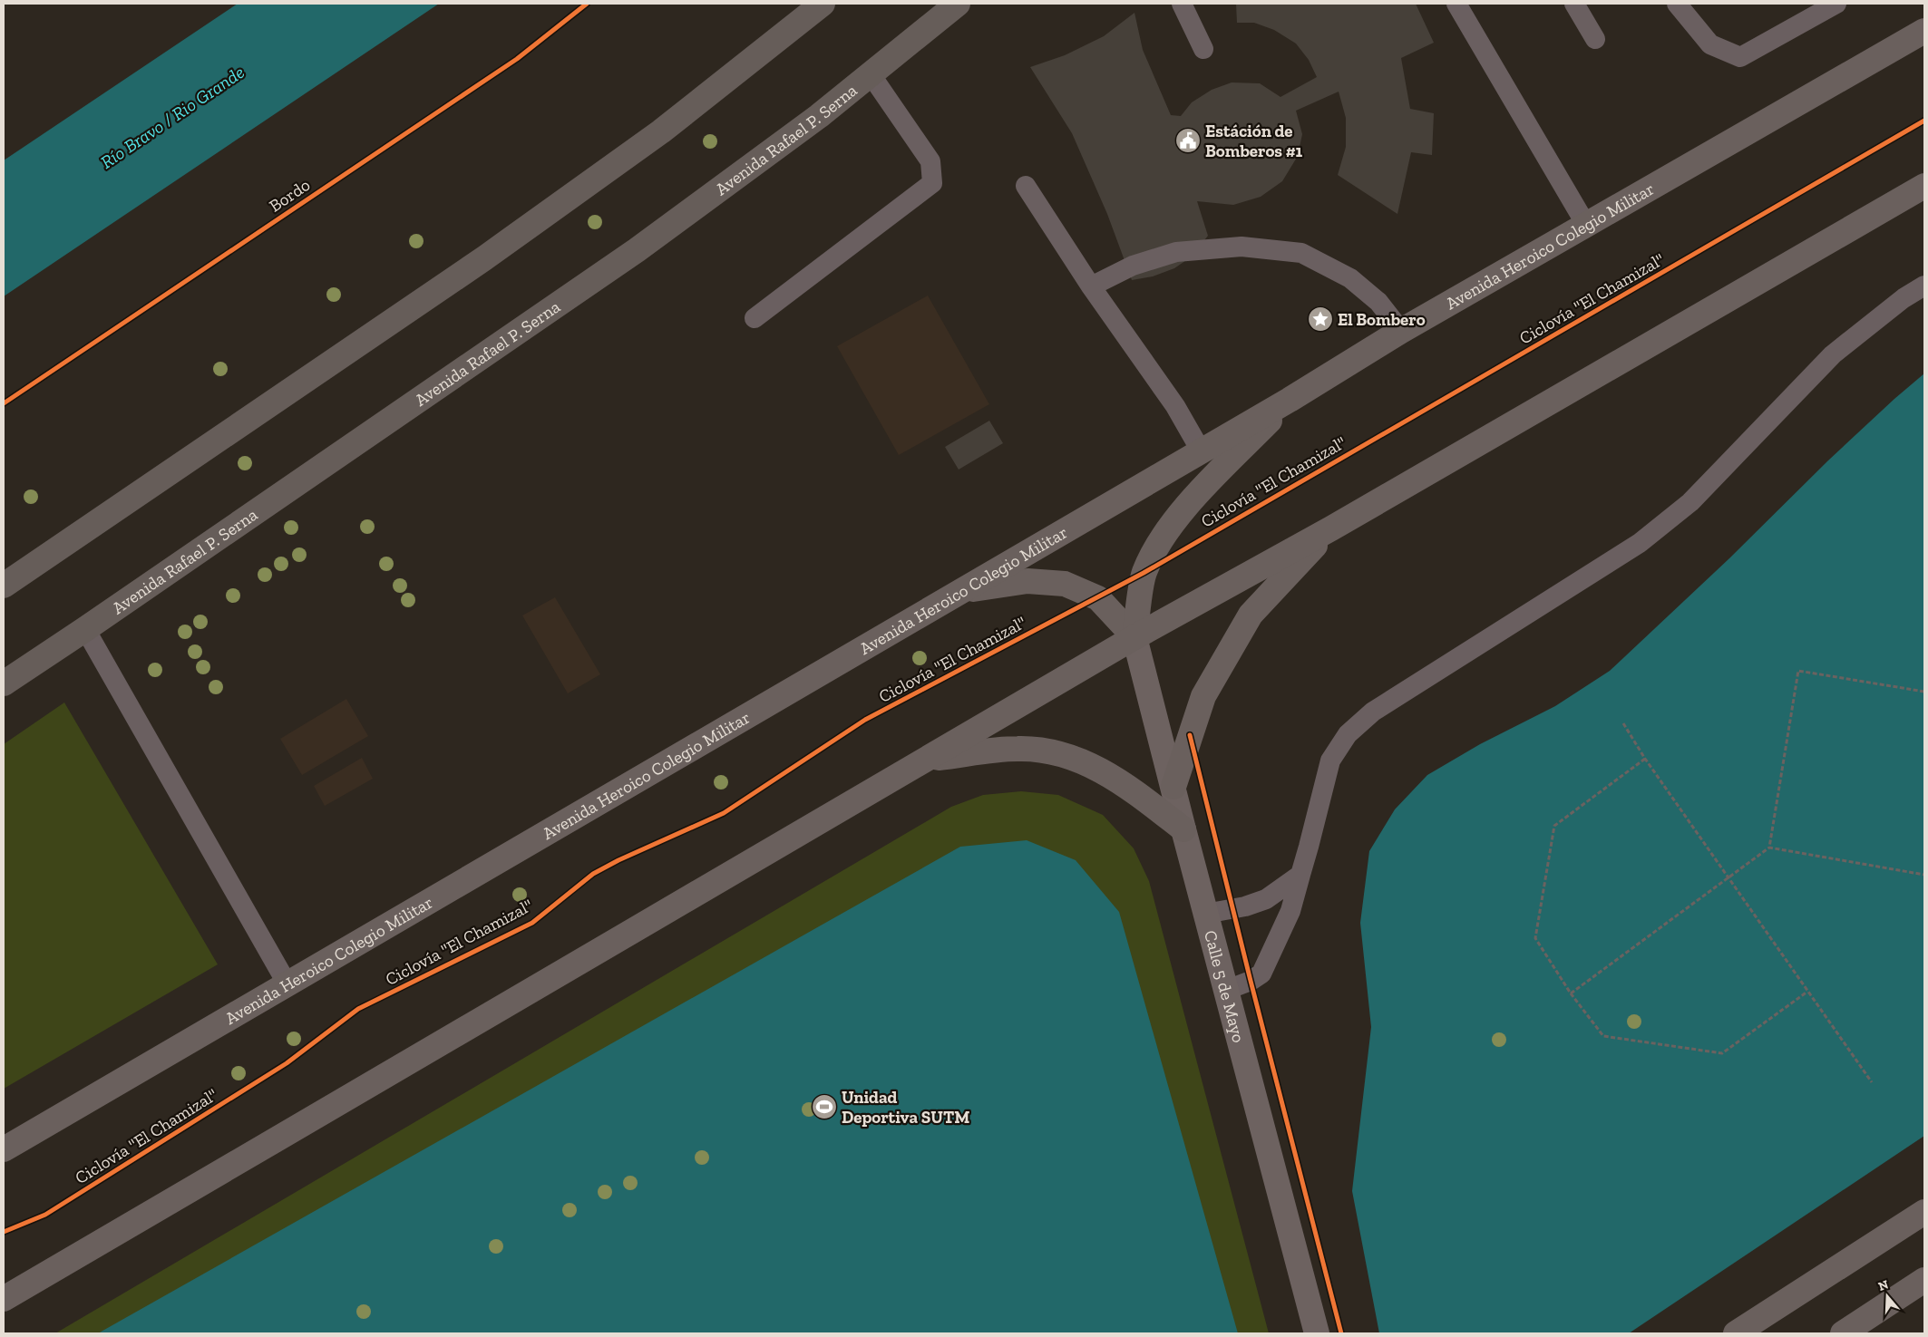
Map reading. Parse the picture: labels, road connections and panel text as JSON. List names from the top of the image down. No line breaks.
{"streets":{"highway":["Avenida Rafael P. Serna"],"main road":["Avenida Heroico Colegio Militar"],"street":["Calle 5 de Mayo"],"cycle path":["Bordo","Ciclovía \"El Chamizal\""]},"water":["Río Bravo / Rio Grande"],"places":{"public building":["Estáción de Bomberos #1"],"place":["El Bombero"],"sports":["Unidad Deportiva SUTM"]},"north":"top"}
